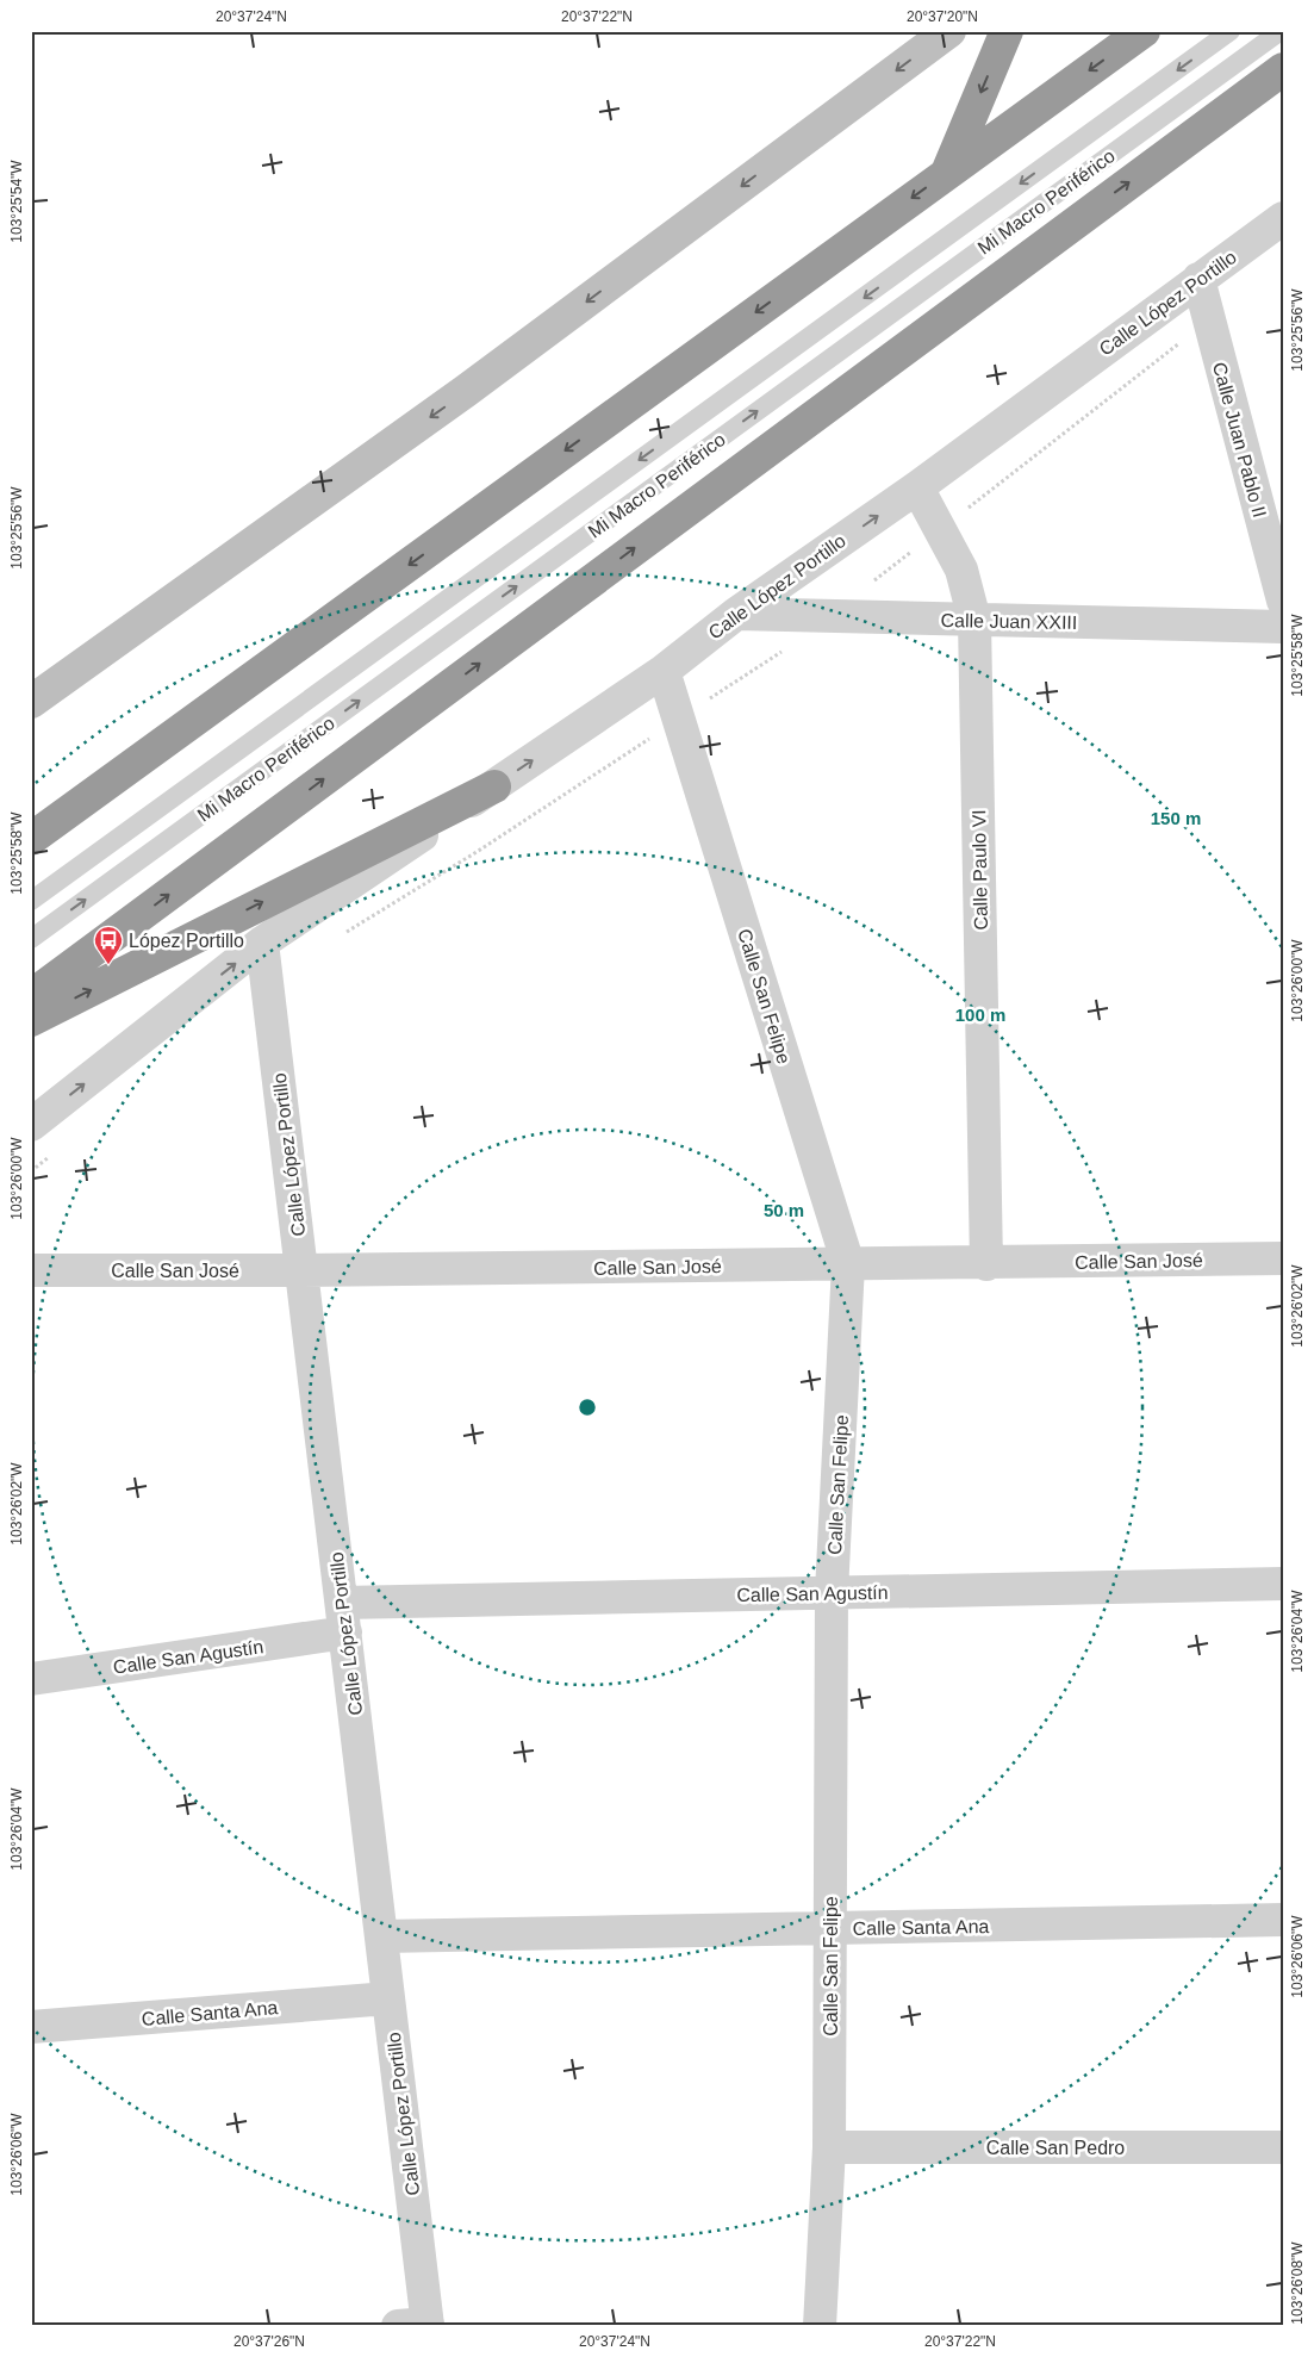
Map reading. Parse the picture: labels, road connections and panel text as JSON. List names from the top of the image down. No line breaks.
{"streets":{"street":["Calle López Portillo","Calle Juan Pablo II","Calle Juan XXIII","Calle Paulo VI","Calle San Felipe","Calle San José","Calle San Agustín","Calle Santa Ana","Calle San Pedro"],"lane":["Mi Macro Periférico"]},"crossings":[["Calle López Portillo","Calle Juan Pablo II"],["Calle López Portillo","Calle Juan XXIII"],["Calle López Portillo","Calle Paulo VI"],["Calle López Portillo","Calle San Felipe"],["Calle López Portillo","Calle San José"],["Calle López Portillo","Calle San Agustín"],["Calle López Portillo","Calle Santa Ana"],["Calle Juan XXIII","Calle Paulo VI"],["Calle Paulo VI","Calle San José"],["Calle San Felipe","Calle San José"],["Calle San Felipe","Calle San Agustín"],["Calle San Felipe","Calle Santa Ana"],["Calle San Felipe","Calle San Pedro"]],"places":{"bus stop":["López Portillo"]},"coordinates":["20°37'24\"N","20°37'22\"N","20°37'20\"N","103°25'54\"W","103°25'56\"W","103°25'58\"W","103°26'00\"W","103°26'02\"W","103°26'04\"W","103°26'06\"W","103°26'08\"W","20°37'26\"N"],"rings":["150 m","100 m","50 m"]}
